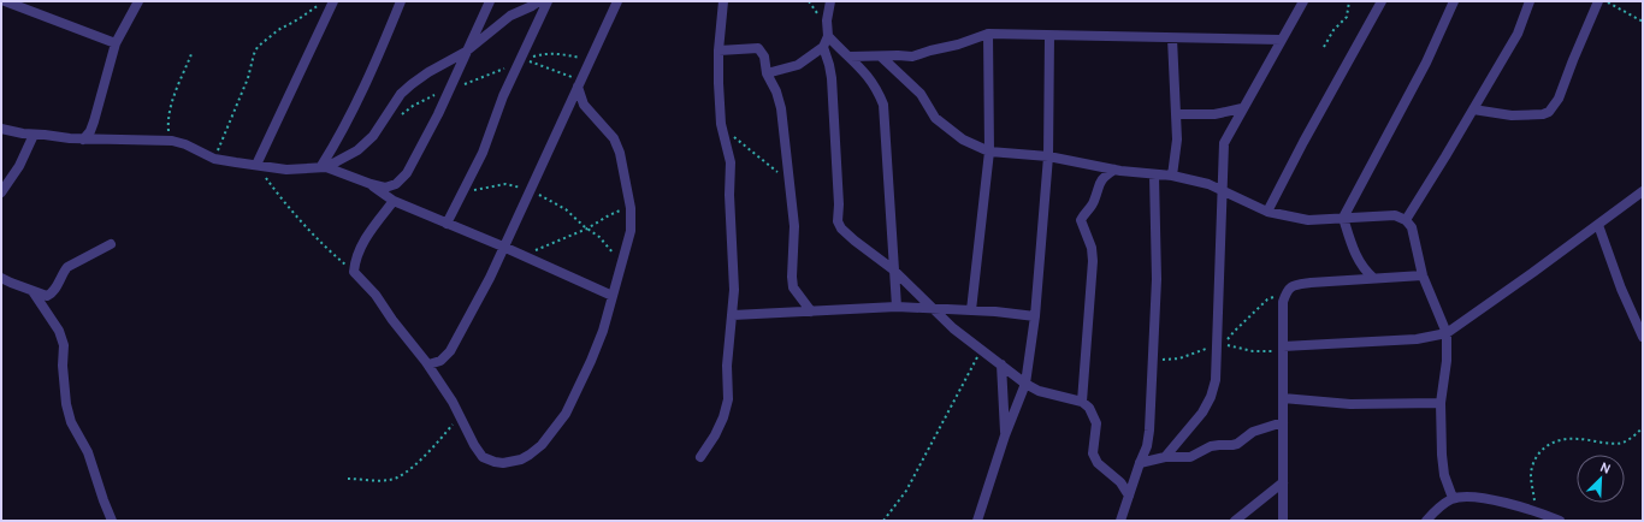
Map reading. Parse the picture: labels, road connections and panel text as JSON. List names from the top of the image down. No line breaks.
{"north":"top right"}
